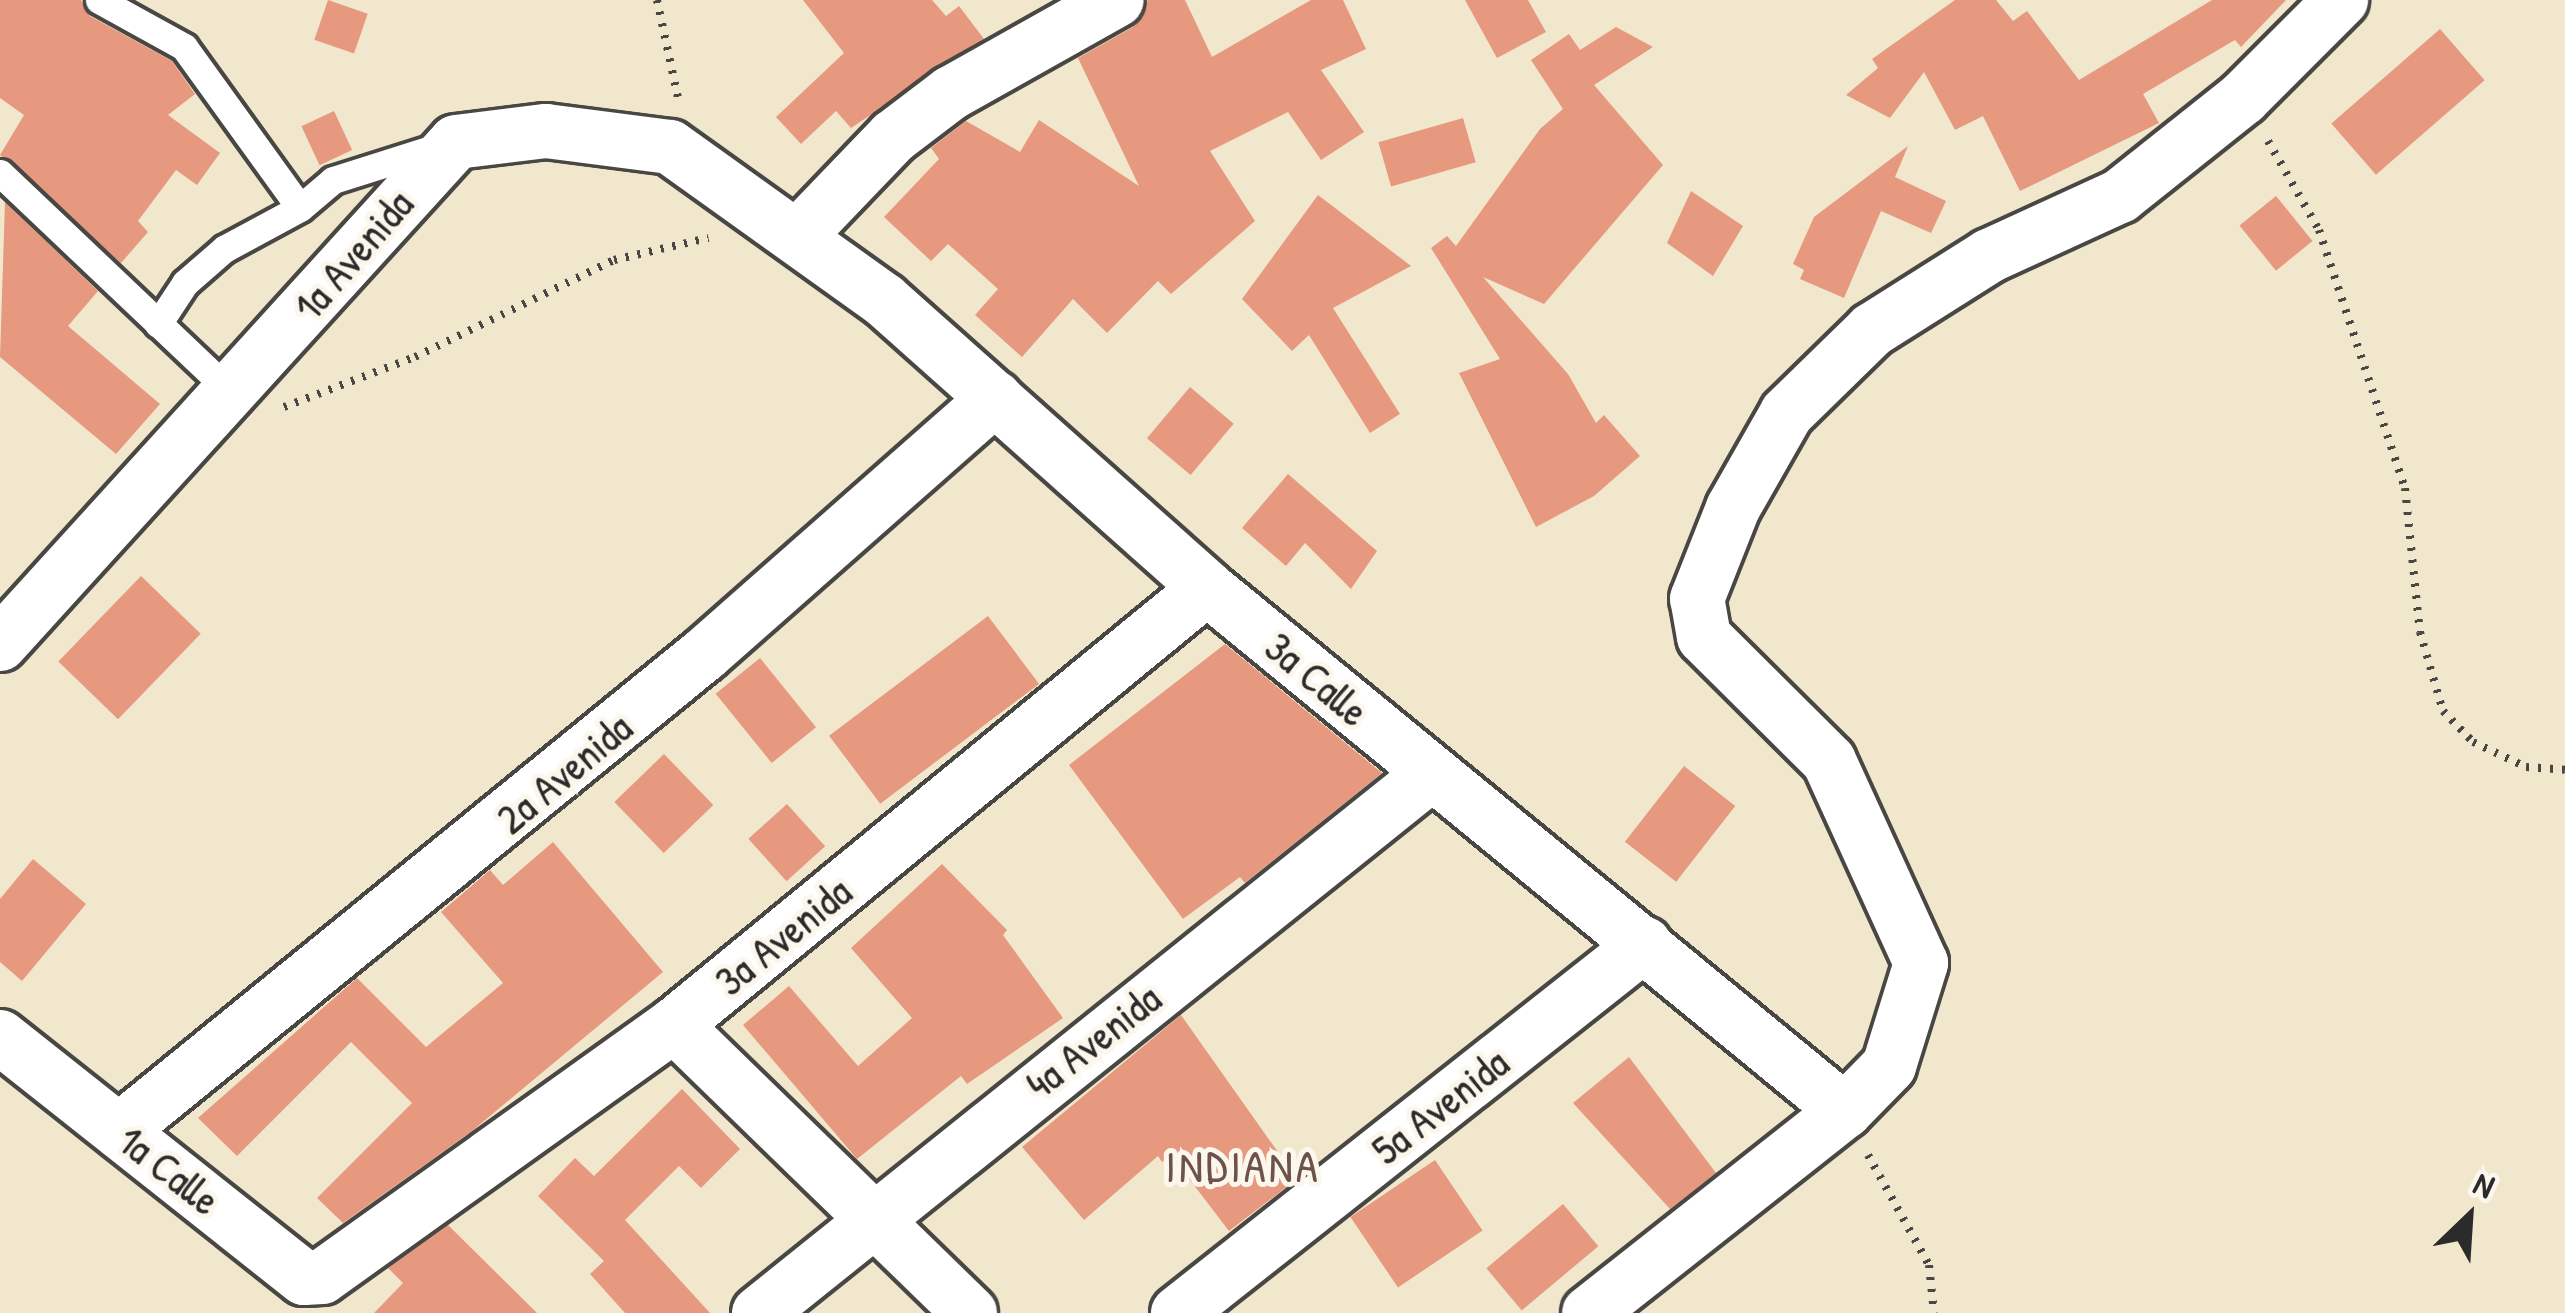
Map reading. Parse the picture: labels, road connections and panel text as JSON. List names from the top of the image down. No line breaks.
{"streets":{"street":["1a Avenida","3a Calle","2a Avenida","3a Avenida","4a Avenida","5a Avenida","1a Calle"]},"crossings":[["3a Calle","2a Avenida"],["3a Calle","3a Avenida"],["3a Calle","4a Avenida"],["3a Calle","5a Avenida"],["2a Avenida","1a Calle"],["3a Avenida","1a Calle"]],"districts":["INDIANA"],"north":"top right"}
